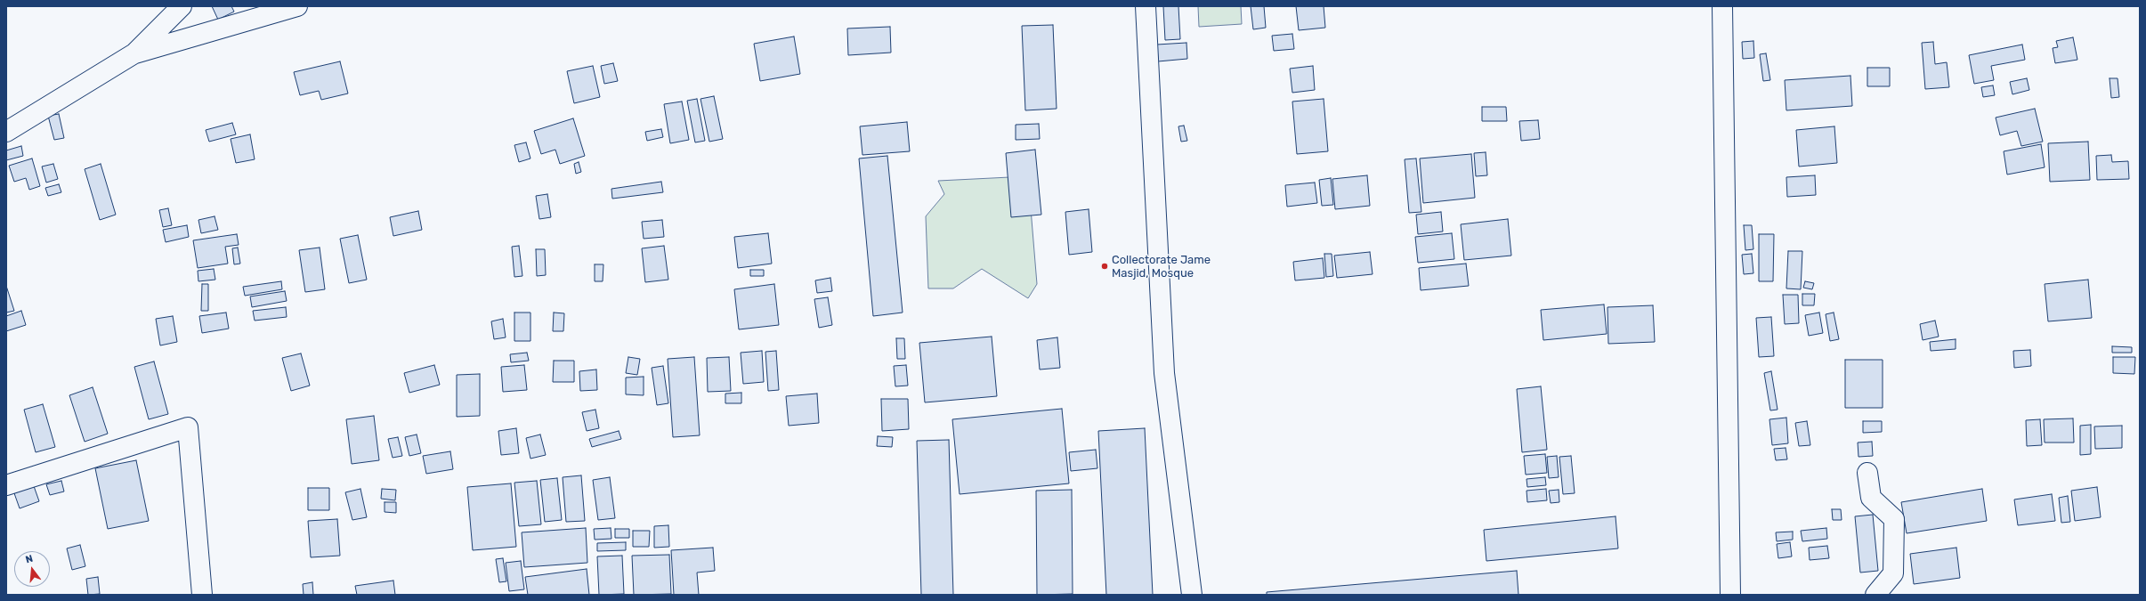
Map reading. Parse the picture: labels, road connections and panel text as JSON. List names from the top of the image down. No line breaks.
{"places":["Collectorate Jame Masjid, Mosque"],"north":"top"}
